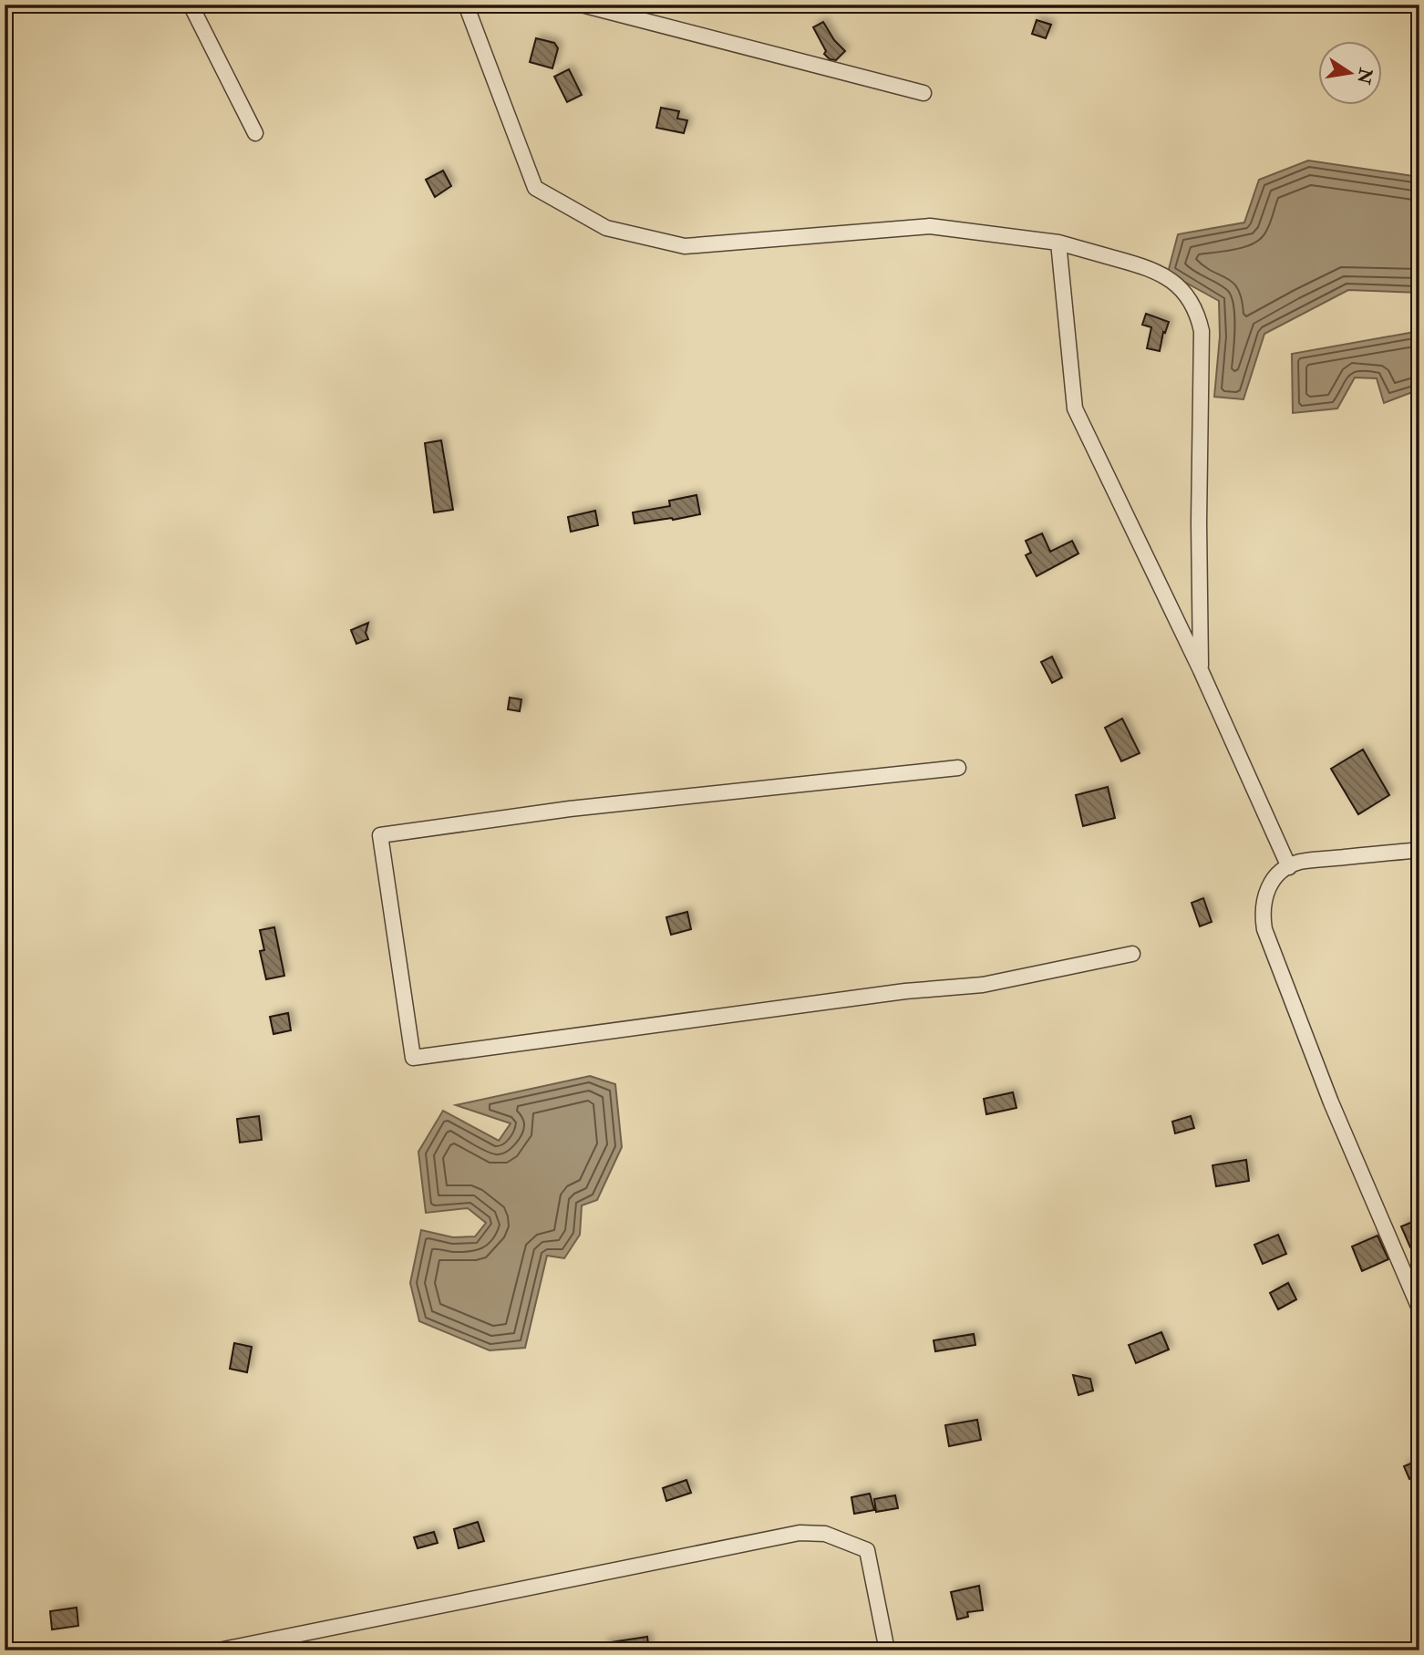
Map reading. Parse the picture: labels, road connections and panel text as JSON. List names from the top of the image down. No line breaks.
{"north":"right"}
